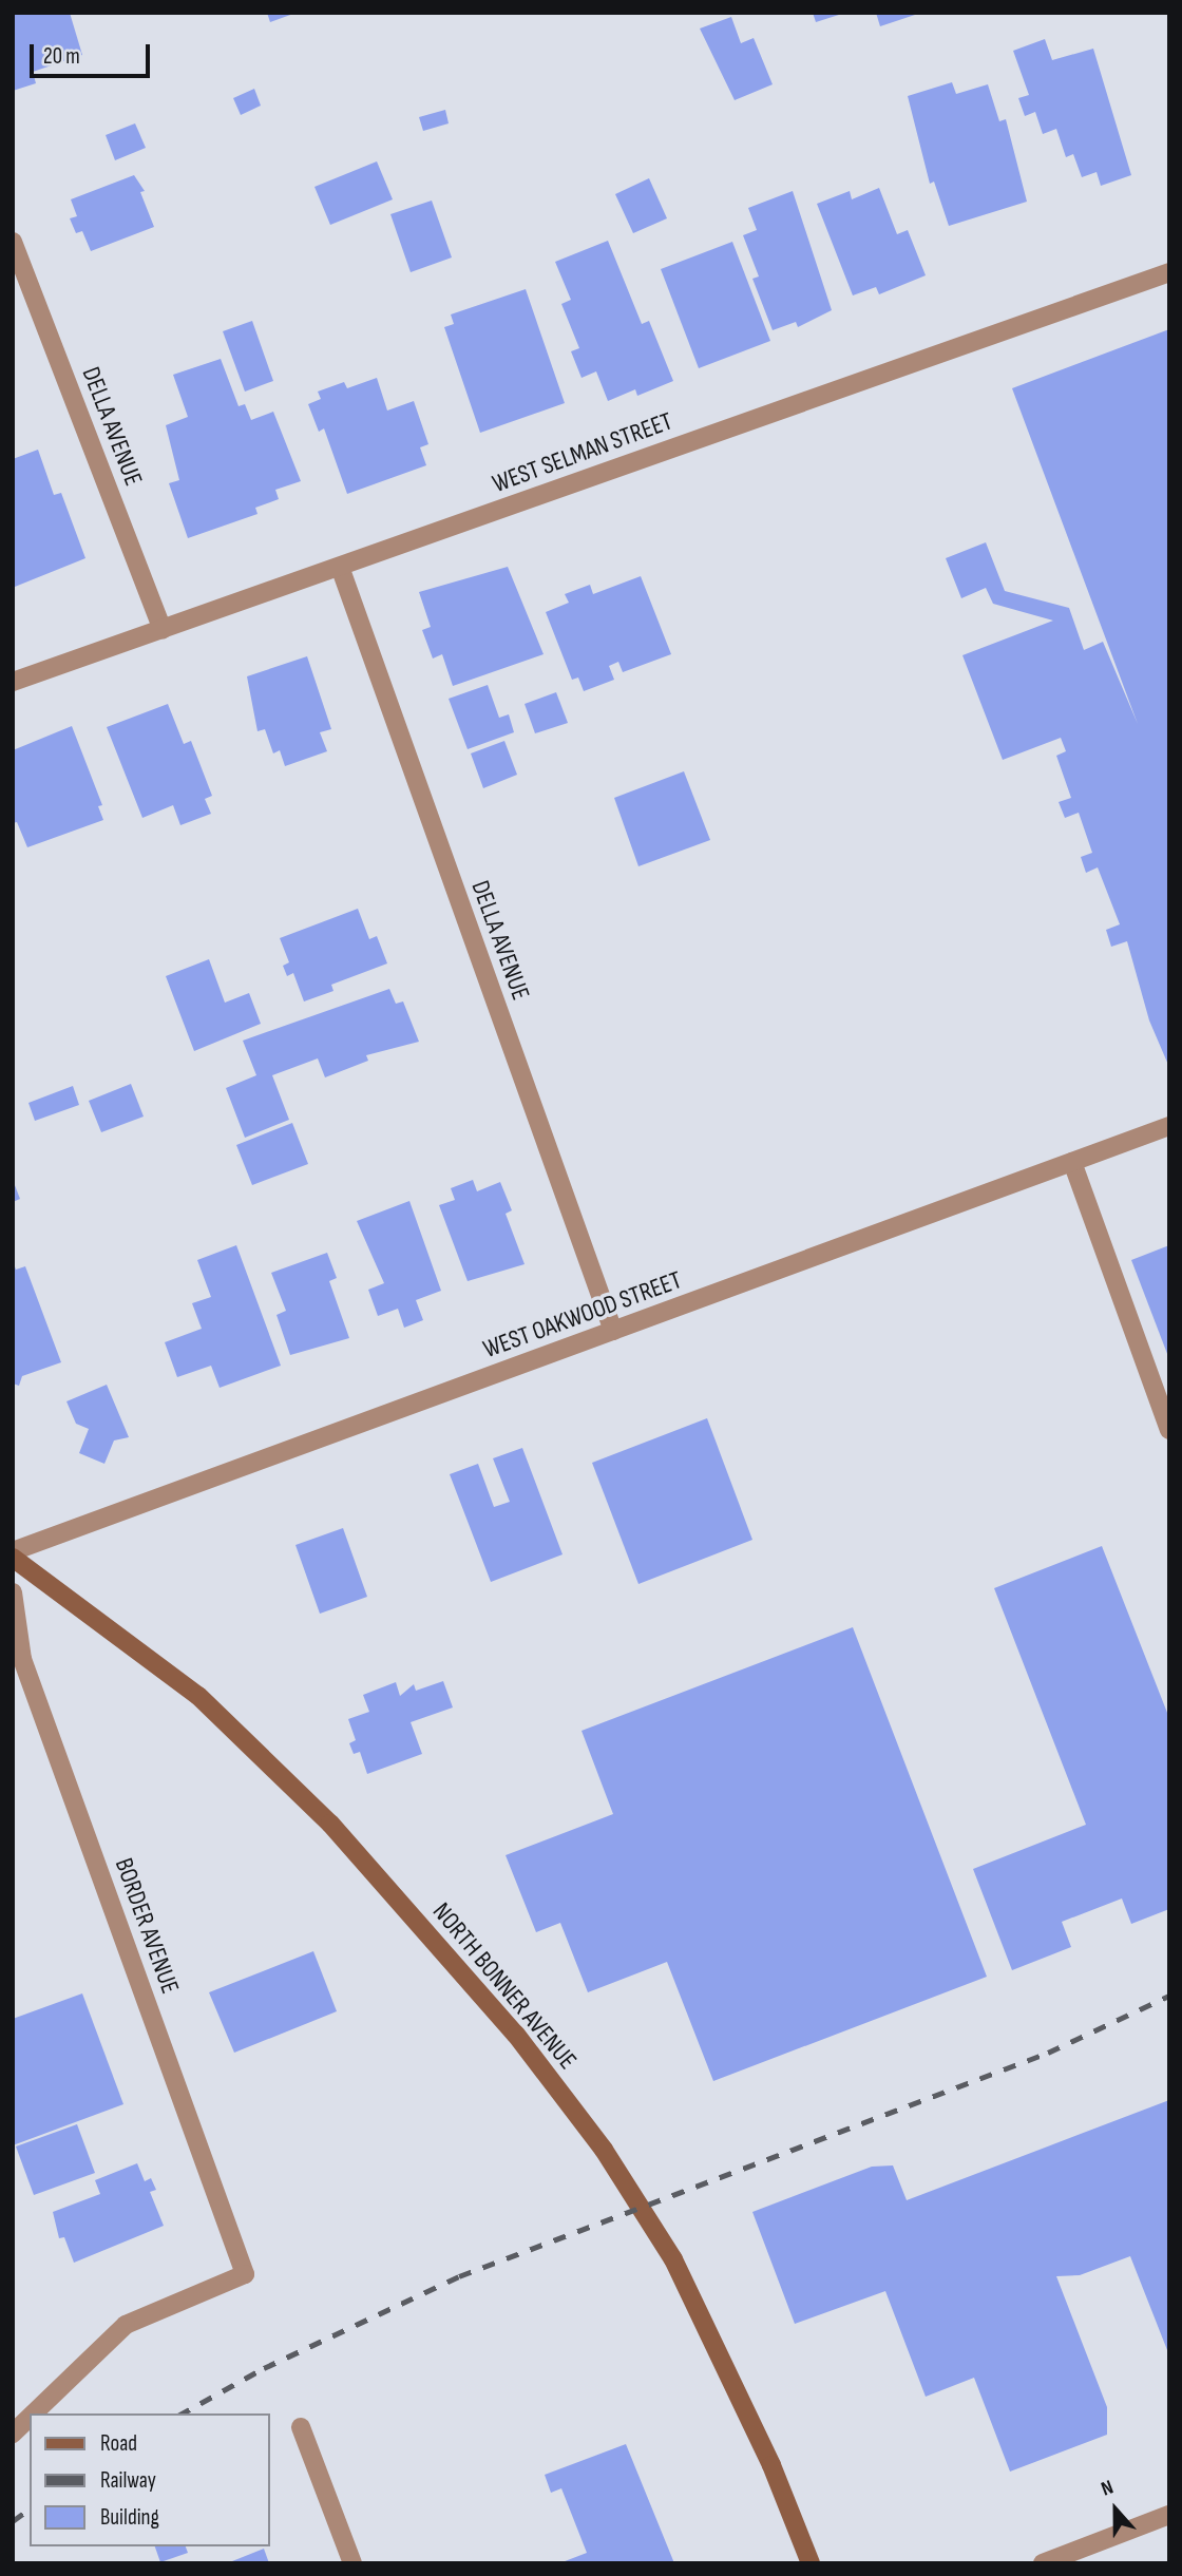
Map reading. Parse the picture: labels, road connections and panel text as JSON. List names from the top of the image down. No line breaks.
{"streets":{"street":["DELLA AVENUE","WEST SELMAN STREET","WEST OAKWOOD STREET","BORDER AVENUE","NORTH BONNER AVENUE"]},"crossings":[["DELLA AVENUE","WEST SELMAN STREET"],["DELLA AVENUE","WEST OAKWOOD STREET"]],"legend":["Road","Railway","Building"],"scale_bar":"20 m","north":"top"}
